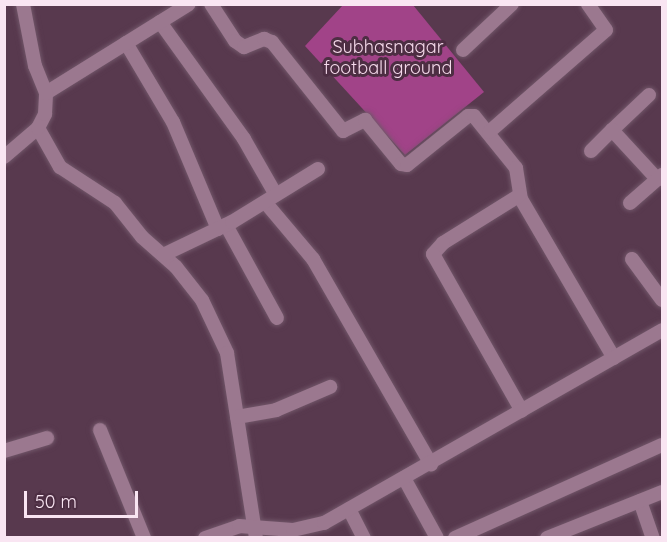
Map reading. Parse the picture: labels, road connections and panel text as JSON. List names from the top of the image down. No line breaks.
{"parks":["Subhasnagar football ground"],"scale_bar":"50 m"}
